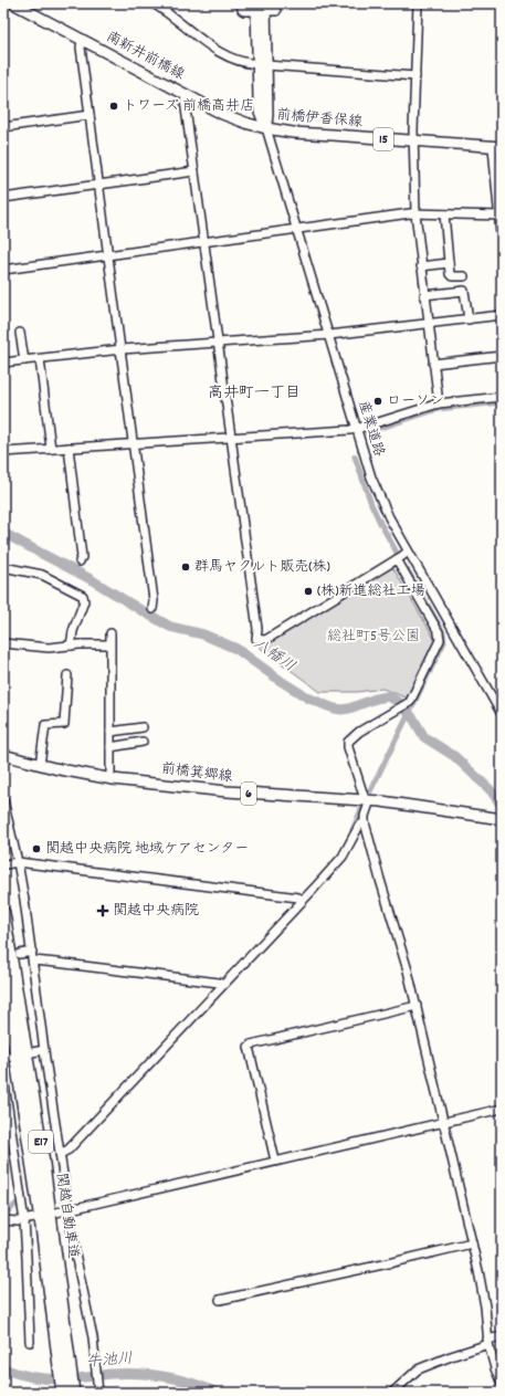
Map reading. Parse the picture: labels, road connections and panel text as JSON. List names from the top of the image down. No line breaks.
{"streets":{"highway":["E17","関越自動車道"],"main road":["南新井前橋線","前橋伊香保線","15","前橋箕郷線","6"],"street":["産業道路"]},"crossings":[["南新井前橋線","前橋伊香保線"],["南新井前橋線","産業道路"],["前橋伊香保線","産業道路"]],"districts":["高井町一丁目"],"water":["八幡川","牛池川"],"parks":["総社町5号公園"],"places":{"other":["トワーズ 前橋高井店","ローソン","群馬ヤクルト販売(株)","(株)新進総社工場","関越中央病院 地域ケアセンター"],"health":["関越中央病院"]}}
